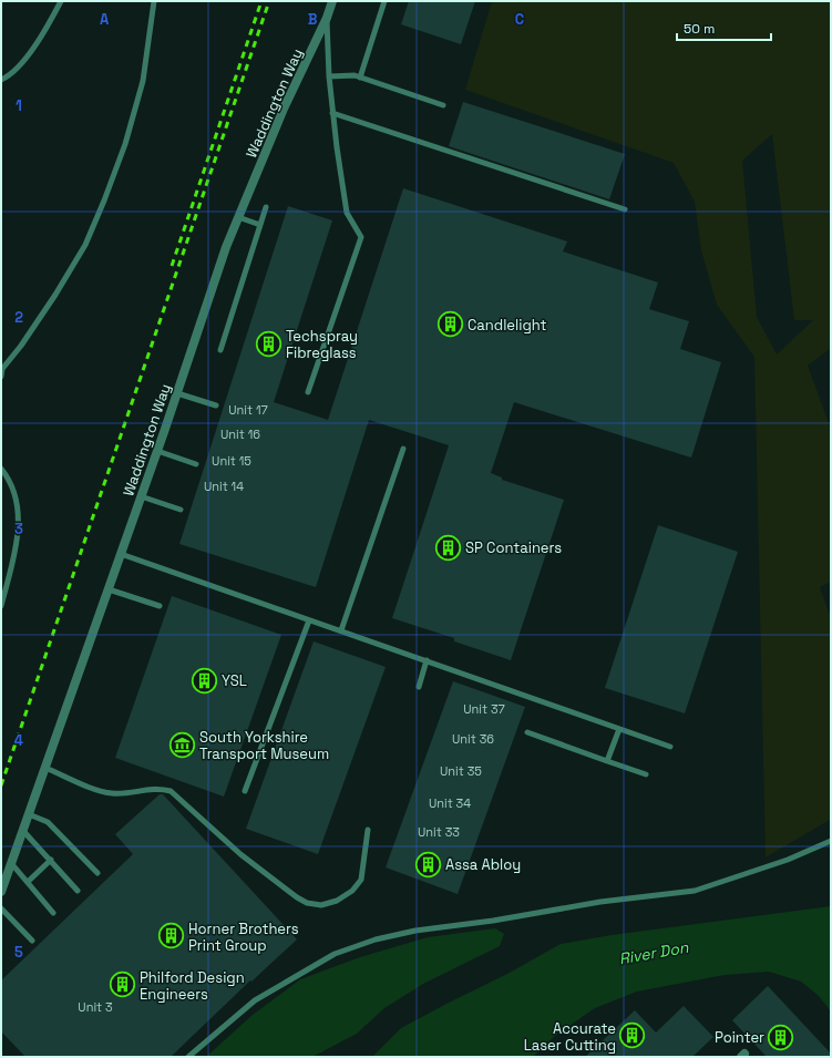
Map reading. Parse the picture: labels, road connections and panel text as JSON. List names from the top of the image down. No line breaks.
{"streets":{"street":["Waddington Way"]},"water":["River Don"],"places":{"building":["Candlelight","Techspray Fibreglass","SP Containers","YSL","Assa Abloy","Horner Brothers Print Group","Philford Design Engineers","Accurate Laser Cutting","Pointer"],"museum":["South Yorkshire Transport Museum"]},"house_numbers":["Unit 17","Unit 16","Unit 15","Unit 14","Unit 37","Unit 36","Unit 35","Unit 34","Unit 33","Unit 3"],"scale_bar":"50 m","grid":{"columns":["A","B","C"],"rows":["1","2","3","4","5"]}}
